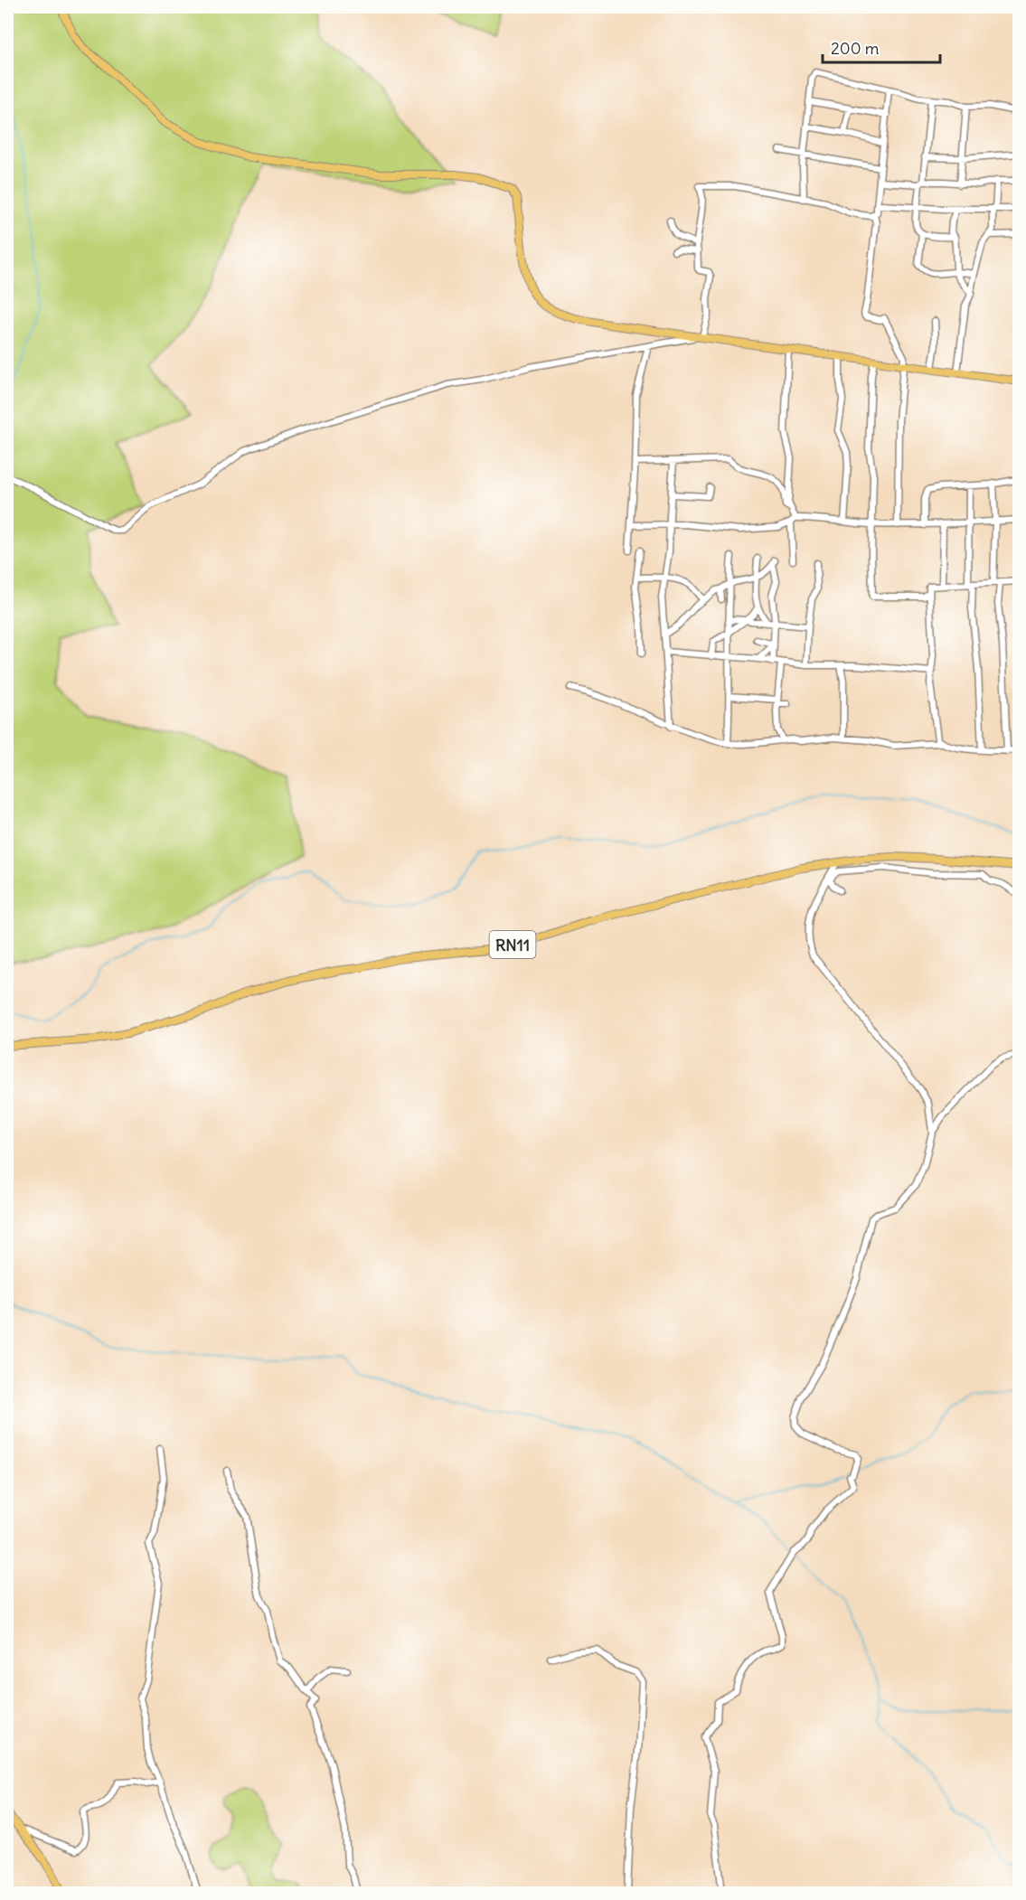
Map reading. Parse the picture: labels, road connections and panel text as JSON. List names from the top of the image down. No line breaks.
{"streets":{"main road":["RN11"]},"scale_bar":"200 m"}
